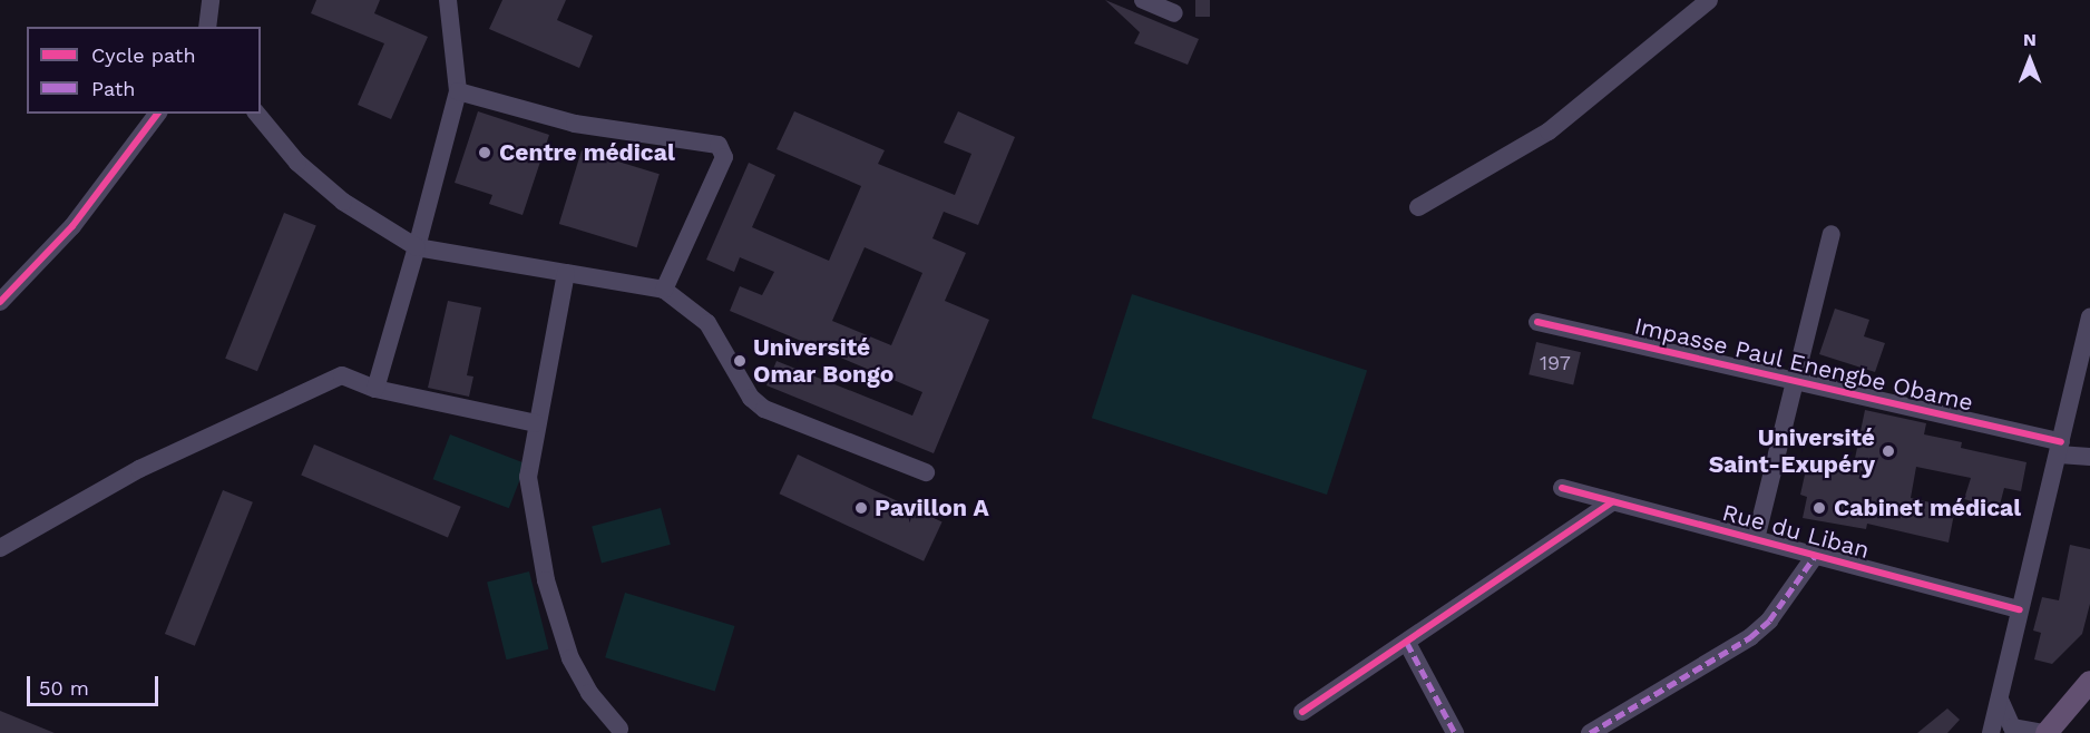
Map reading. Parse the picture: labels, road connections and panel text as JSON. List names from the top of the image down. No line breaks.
{"streets":{"street":["Impasse Paul Enengbe Obame","Rue du Liban"]},"places":["Centre médical","Université Omar Bongo","Université Saint-Exupéry","Pavillon A","Cabinet médical"],"house_numbers":["197"],"legend":["Cycle path","Path"],"scale_bar":"50 m","north":"top"}
